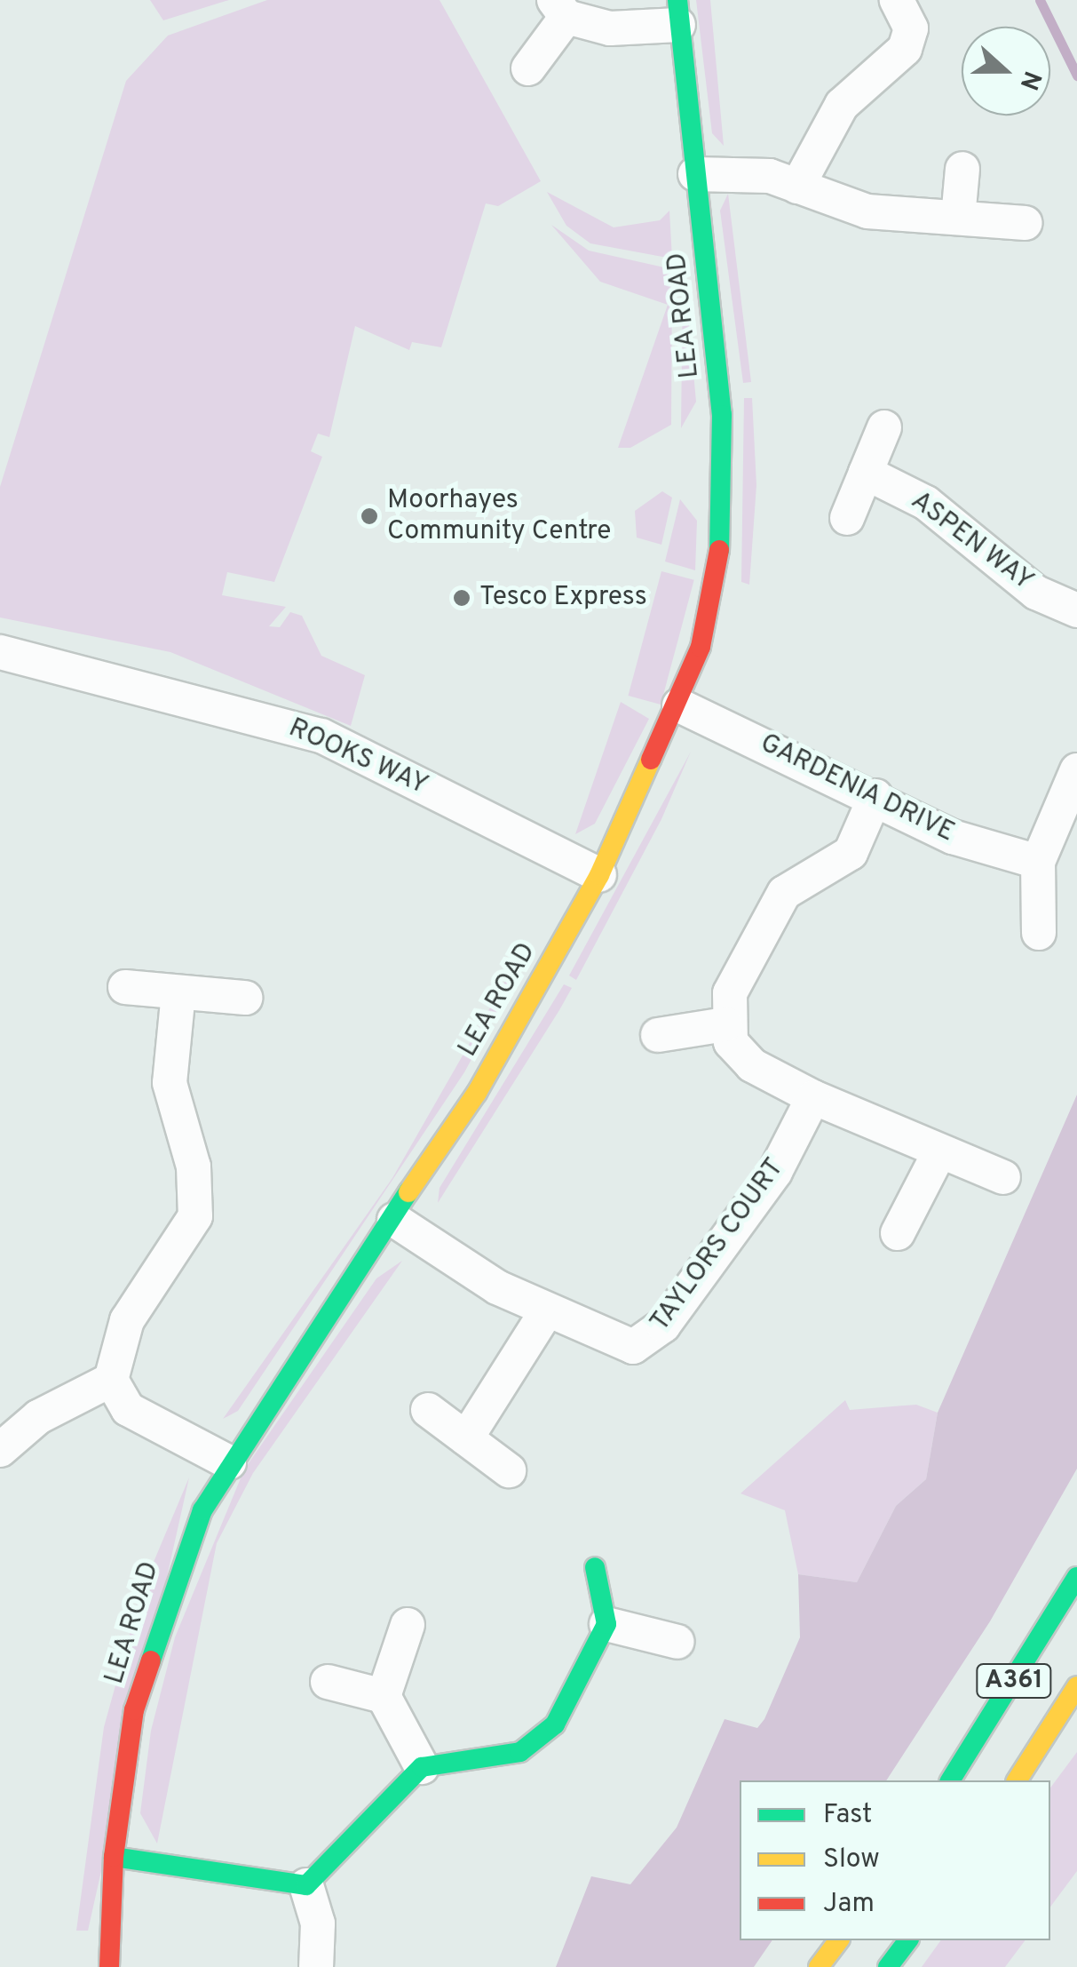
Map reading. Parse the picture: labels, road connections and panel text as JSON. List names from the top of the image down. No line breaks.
{"streets":{"main road":["LEA ROAD","A361"],"street":["ASPEN WAY","ROOKS WAY","GARDENIA DRIVE","TAYLORS COURT"]},"crossings":[["LEA ROAD","ROOKS WAY"],["LEA ROAD","GARDENIA DRIVE"],["LEA ROAD","TAYLORS COURT"]],"places":["Moorhayes Community Centre","Tesco Express"],"legend":["Fast","Slow","Jam"],"north":"right"}
